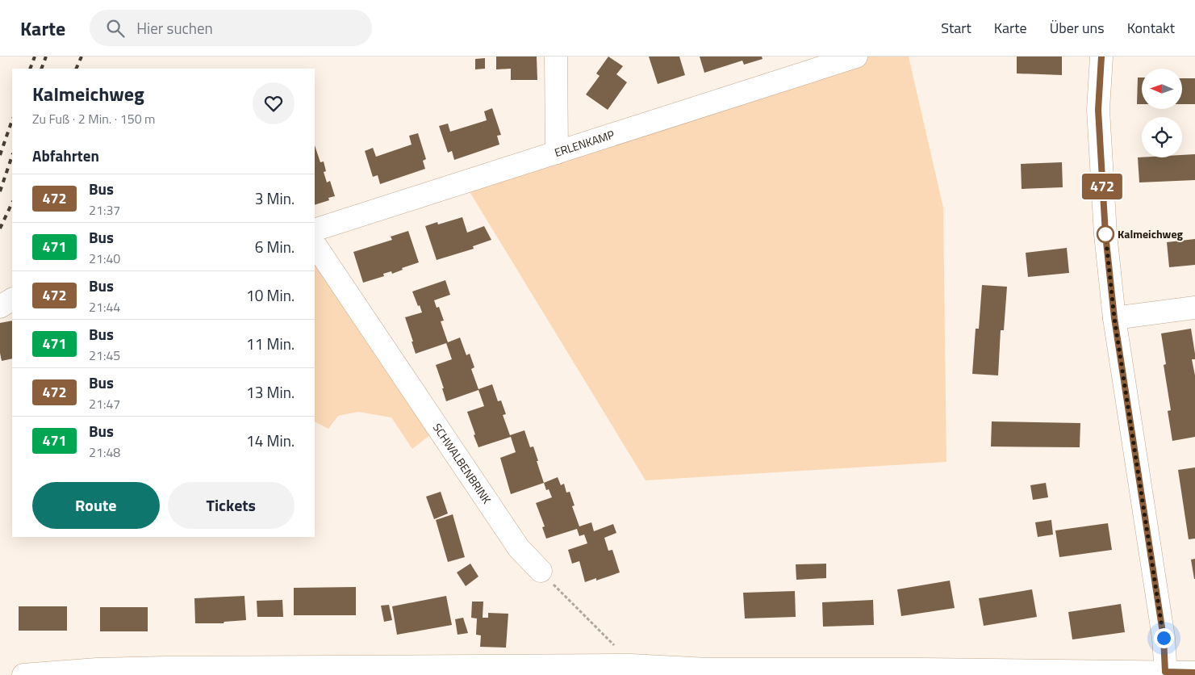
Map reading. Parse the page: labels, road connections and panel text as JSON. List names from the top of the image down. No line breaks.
{"streets":{"street":["ERLENKAMP","SCHWALBENBRINK"]},"places":["Kalmeichweg"],"lines":["bus line 472"],"north":"left","page":{"header":"Karte","search":"Hier suchen","nav":["Start","Karte","Über uns","Kontakt"],"on_map":"472","heading":[["Kalmeichweg","Zu Fuß · 2 Min. · 150 m"],"Abfahrten"],"list":[{"mark":"472","name":"Bus","note":"21:37","value":"3 Min."},{"mark":"471","name":"Bus","note":"21:40","value":"6 Min."},{"mark":"472","name":"Bus","note":"21:44","value":"10 Min."},{"mark":"471","name":"Bus","note":"21:45","value":"11 Min."},{"mark":"472","name":"Bus","note":"21:47","value":"13 Min."},{"mark":"471","name":"Bus","note":"21:48","value":"14 Min."}],"buttons":["Route","Tickets"]}}
